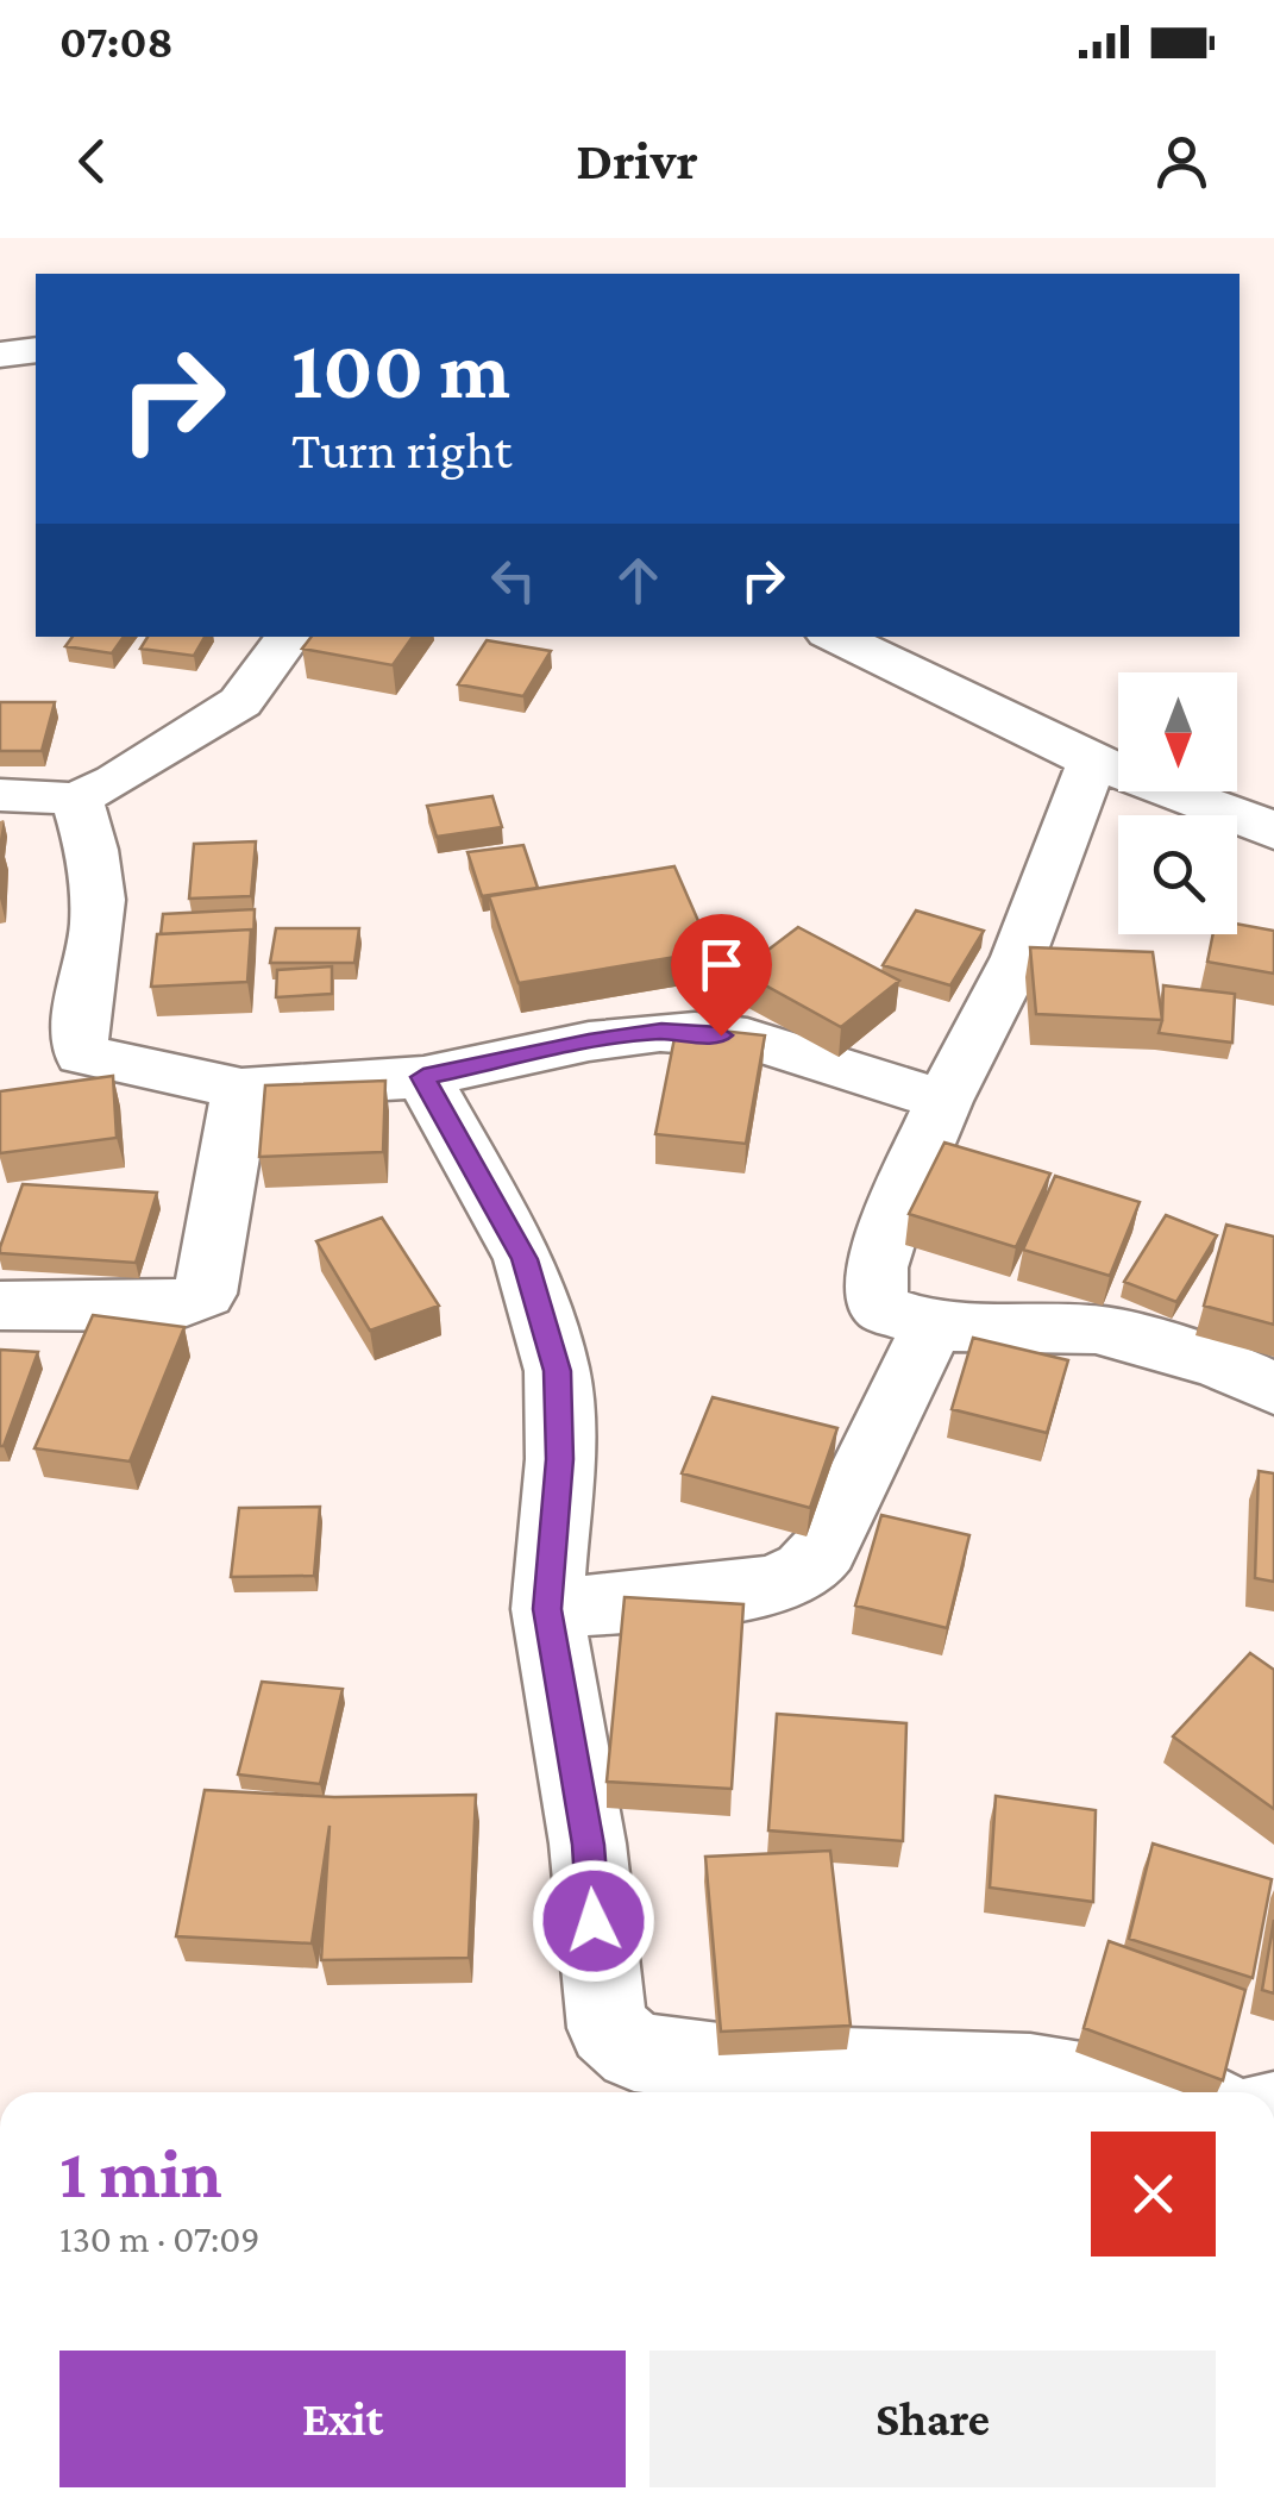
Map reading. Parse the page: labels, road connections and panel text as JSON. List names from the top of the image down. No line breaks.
{"north":"bottom","page":{"status":"07:08","header":"Drivr","turn":["100 m","Turn right"],"heading":["1 min","130 m · 07:09"],"buttons":["Exit","Share"]}}
